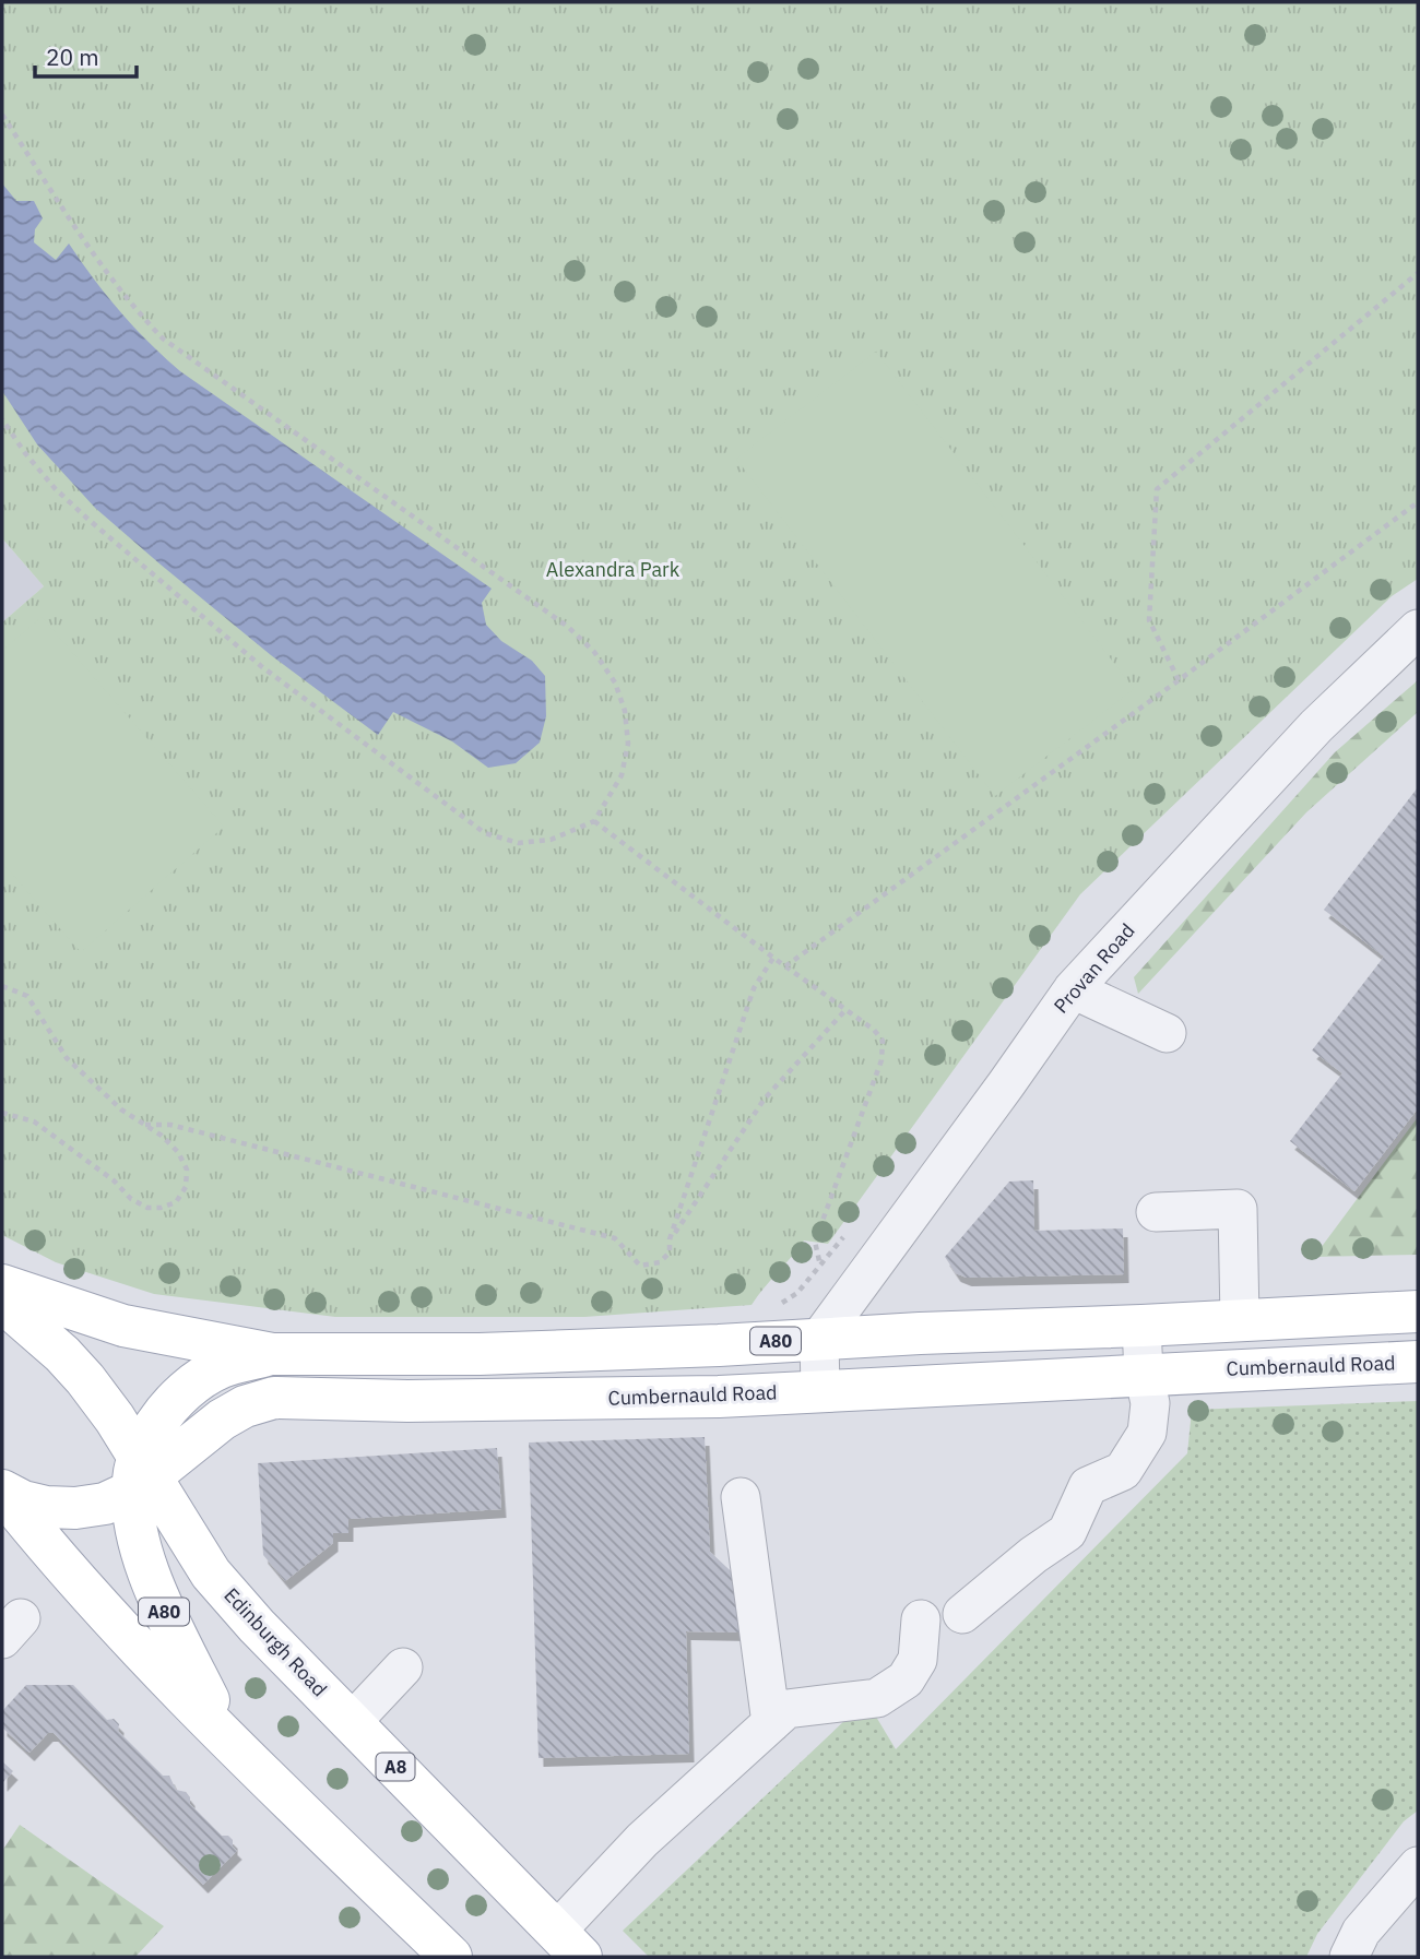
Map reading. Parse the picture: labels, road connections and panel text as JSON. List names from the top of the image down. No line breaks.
{"streets":{"main road":["A80","Cumbernauld Road","Edinburgh Road","A8"],"street":["Provan Road"]},"crossings":[["Provan Road","A80"],["A80","Cumbernauld Road"],["A80","Edinburgh Road"],["Cumbernauld Road","Edinburgh Road"]],"parks":["Alexandra Park"],"scale_bar":"20 m"}
